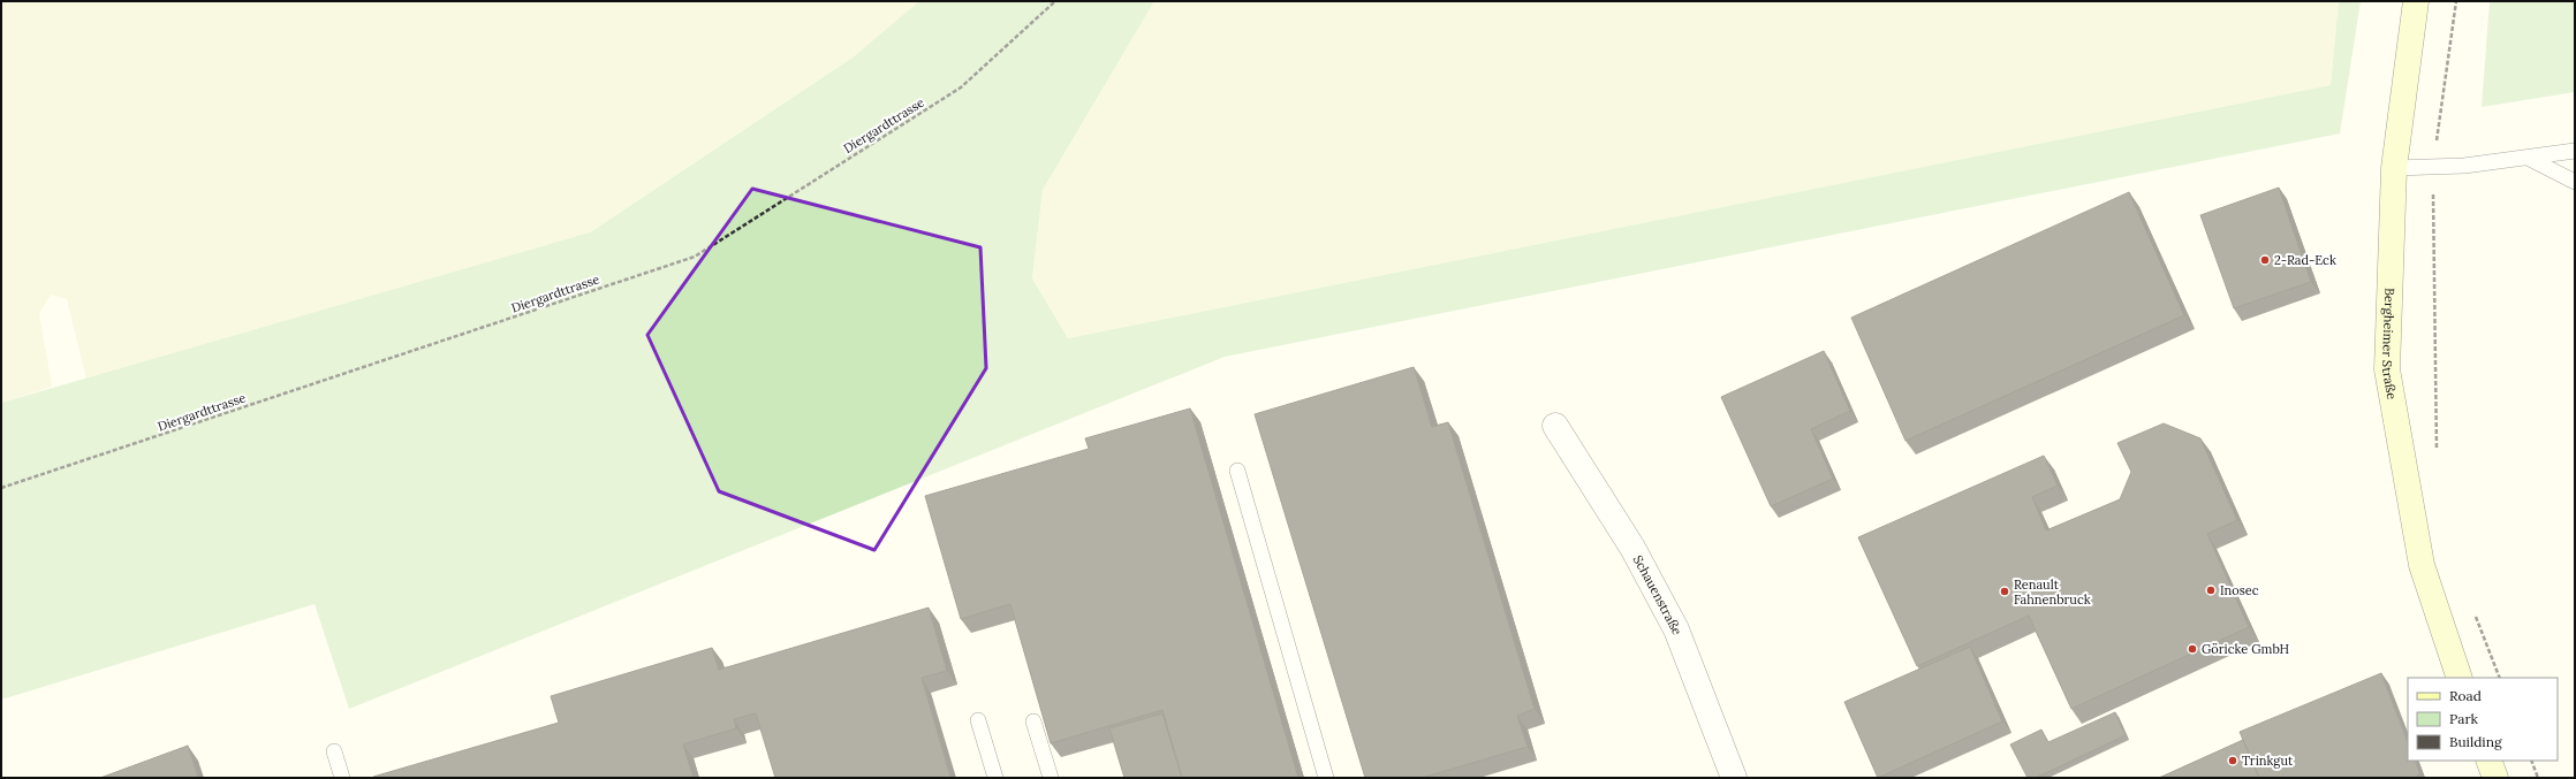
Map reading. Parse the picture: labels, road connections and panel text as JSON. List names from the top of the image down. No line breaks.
{"streets":{"street":["Bergheimer Straße","Schauenstraße"],"path":["Diergardttrasse"]},"places":["2-Rad-Eck","Inosec","Renault Fahnenbruck","Göricke GmbH","Trinkgut"],"legend":["Road","Park","Building"]}
